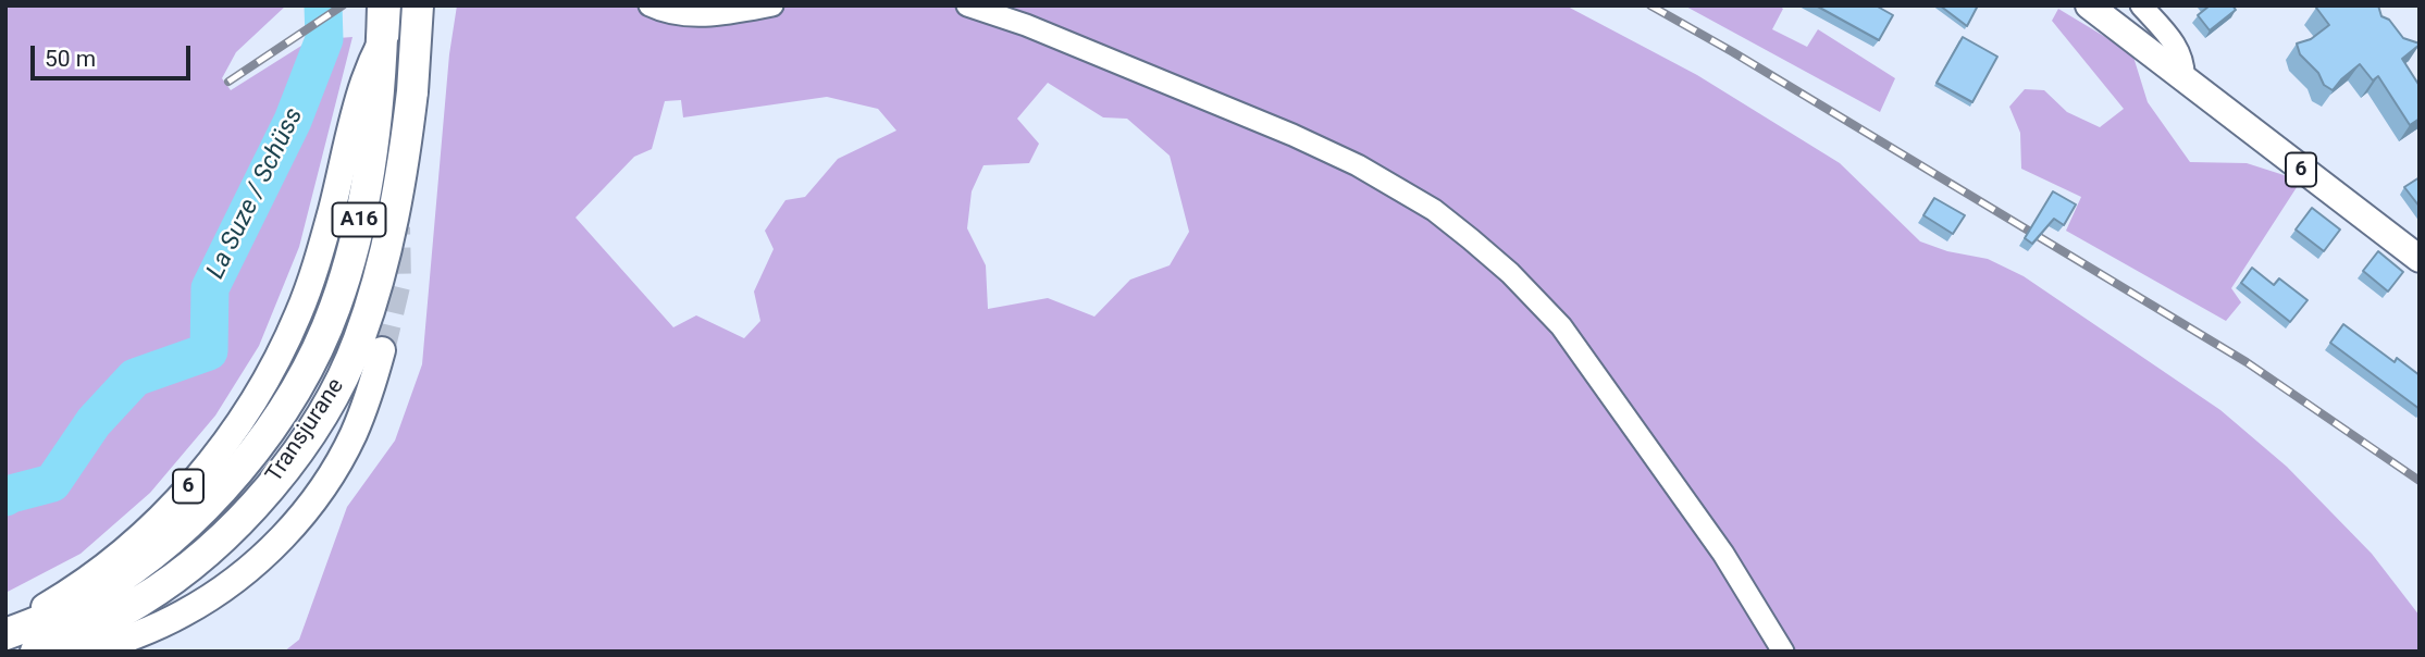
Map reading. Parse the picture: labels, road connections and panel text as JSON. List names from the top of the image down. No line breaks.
{"streets":{"highway":["A16","Transjurane"],"main road":["6"]},"crossings":[["6","Transjurane"]],"water":["La Suze / Schüss"],"scale_bar":"50 m"}
